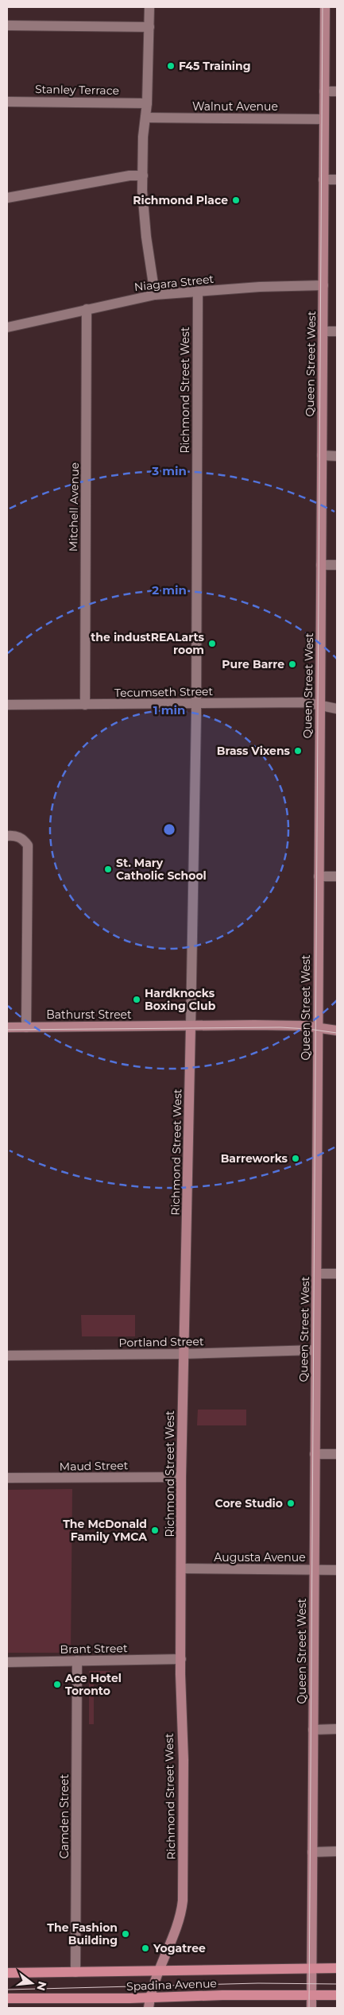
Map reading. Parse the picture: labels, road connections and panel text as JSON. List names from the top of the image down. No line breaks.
{"streets":{"main road":["Queen Street West","Richmond Street West","Bathurst Street","Spadina Avenue"],"street":["Stanley Terrace","Walnut Avenue","Niagara Street","Mitchell Avenue","Tecumseth Street","Portland Street","Maud Street","Augusta Avenue","Brant Street","Camden Street"]},"crossings":[["Walnut Avenue","Queen Street West"],["Niagara Street","Queen Street West"],["Niagara Street","Richmond Street West"],["Niagara Street","Mitchell Avenue"],["Queen Street West","Tecumseth Street"],["Queen Street West","Bathurst Street"],["Queen Street West","Portland Street"],["Queen Street West","Augusta Avenue"],["Queen Street West","Spadina Avenue"],["Richmond Street West","Tecumseth Street"],["Richmond Street West","Bathurst Street"],["Richmond Street West","Portland Street"],["Richmond Street West","Maud Street"],["Richmond Street West","Augusta Avenue"],["Richmond Street West","Brant Street"],["Richmond Street West","Spadina Avenue"],["Mitchell Avenue","Tecumseth Street"],["Brant Street","Camden Street"],["Camden Street","Spadina Avenue"]],"places":["F45 Training","Richmond Place","the industREALarts room","Pure Barre","Brass Vixens","St. Mary Catholic School","Hardknocks Boxing Club","Barreworks","Core Studio","The McDonald Family YMCA","Ace Hotel Toronto","The Fashion Building","Yogatree"],"north":"right","rings":["3 min","2 min","1 min"]}
